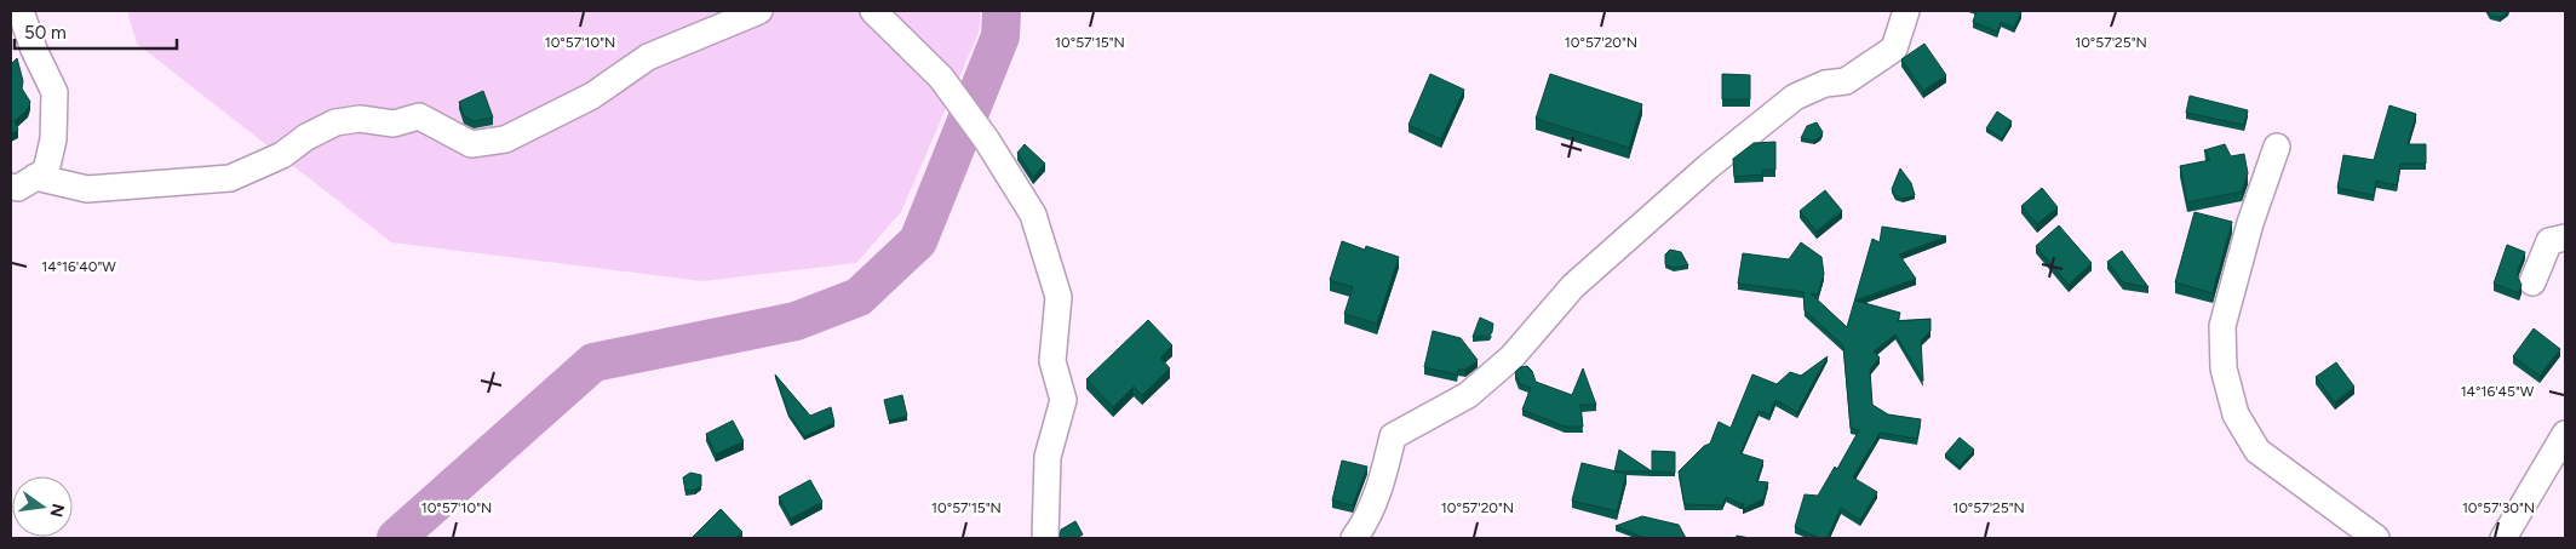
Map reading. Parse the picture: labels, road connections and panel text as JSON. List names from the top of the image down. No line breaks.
{"scale_bar":"50 m","north":"right","coordinates":["10°57'10\"N","10°57'15\"N","10°57'20\"N","10°57'25\"N","14°16'40\"W","14°16'45\"W","10°57'30\"N"]}
